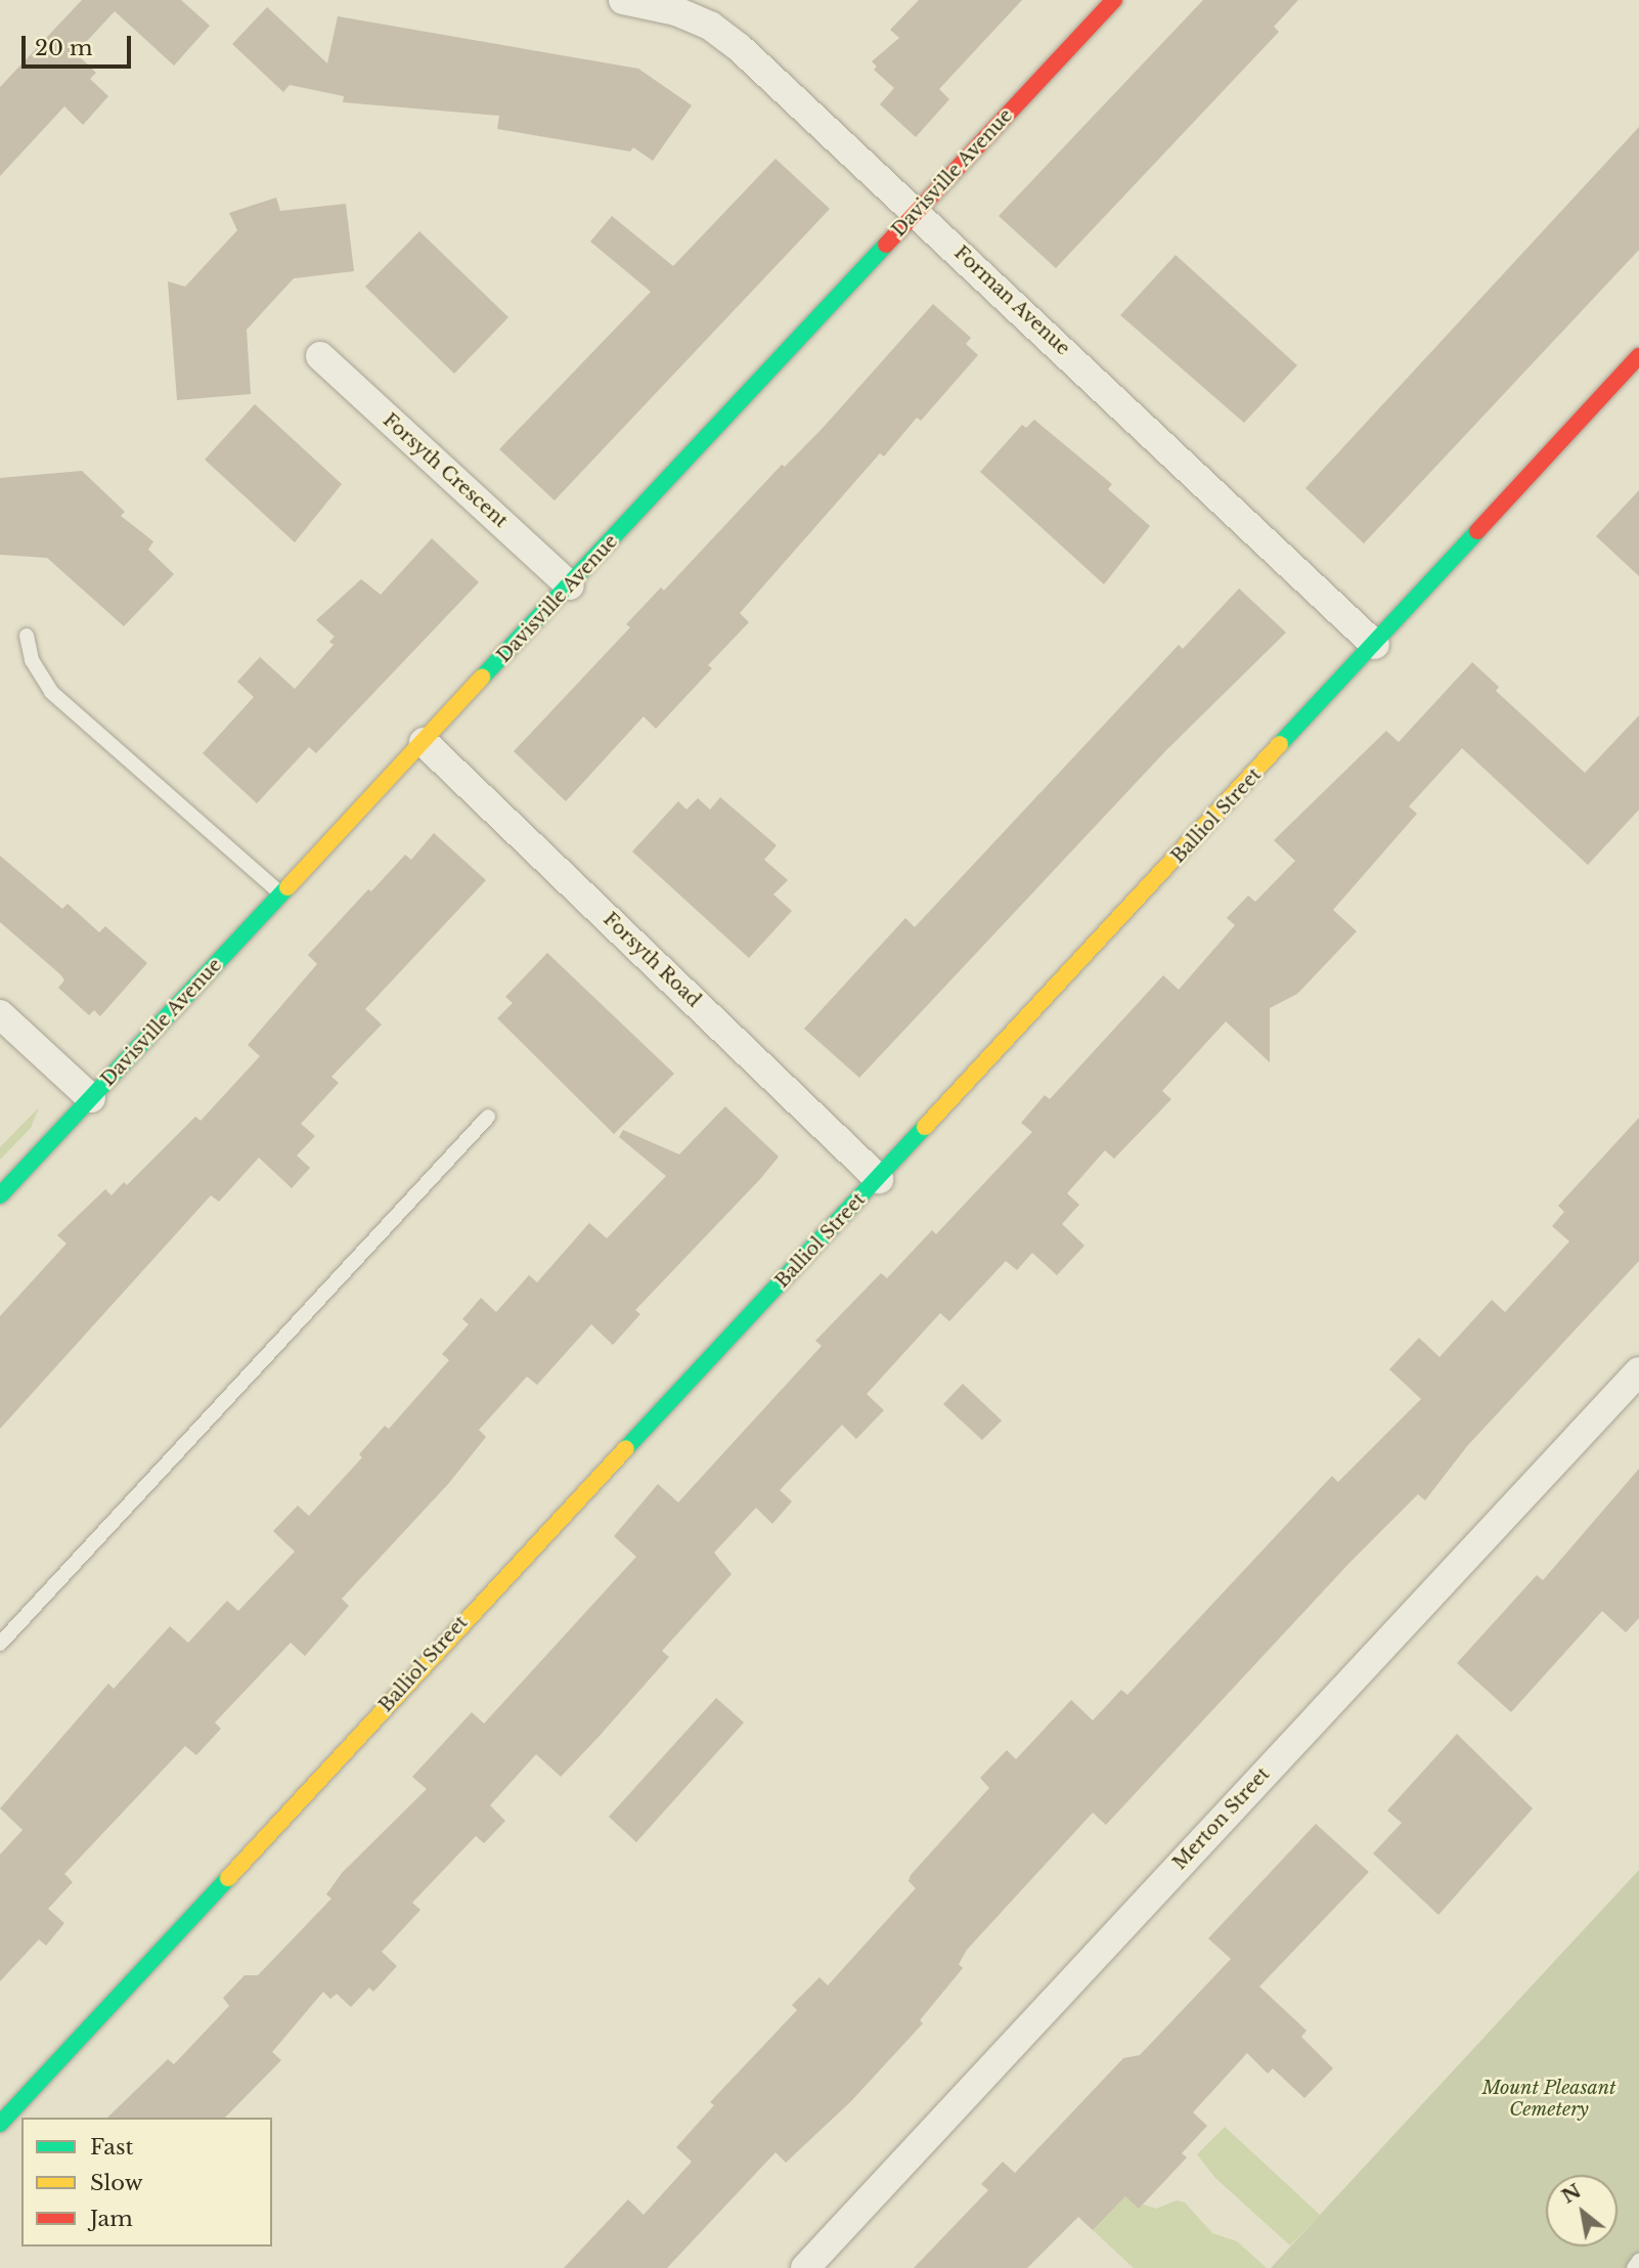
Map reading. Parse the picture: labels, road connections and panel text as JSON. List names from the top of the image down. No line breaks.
{"streets":{"street":["Davisville Avenue","Forman Avenue","Forsyth Crescent","Balliol Street","Forsyth Road","Merton Street"]},"crossings":[["Davisville Avenue","Forman Avenue"],["Davisville Avenue","Forsyth Crescent"],["Davisville Avenue","Forsyth Road"],["Forman Avenue","Balliol Street"],["Balliol Street","Forsyth Road"]],"parks":["Mount Pleasant Cemetery"],"legend":["Fast","Slow","Jam"],"scale_bar":"20 m","north":"top left"}
